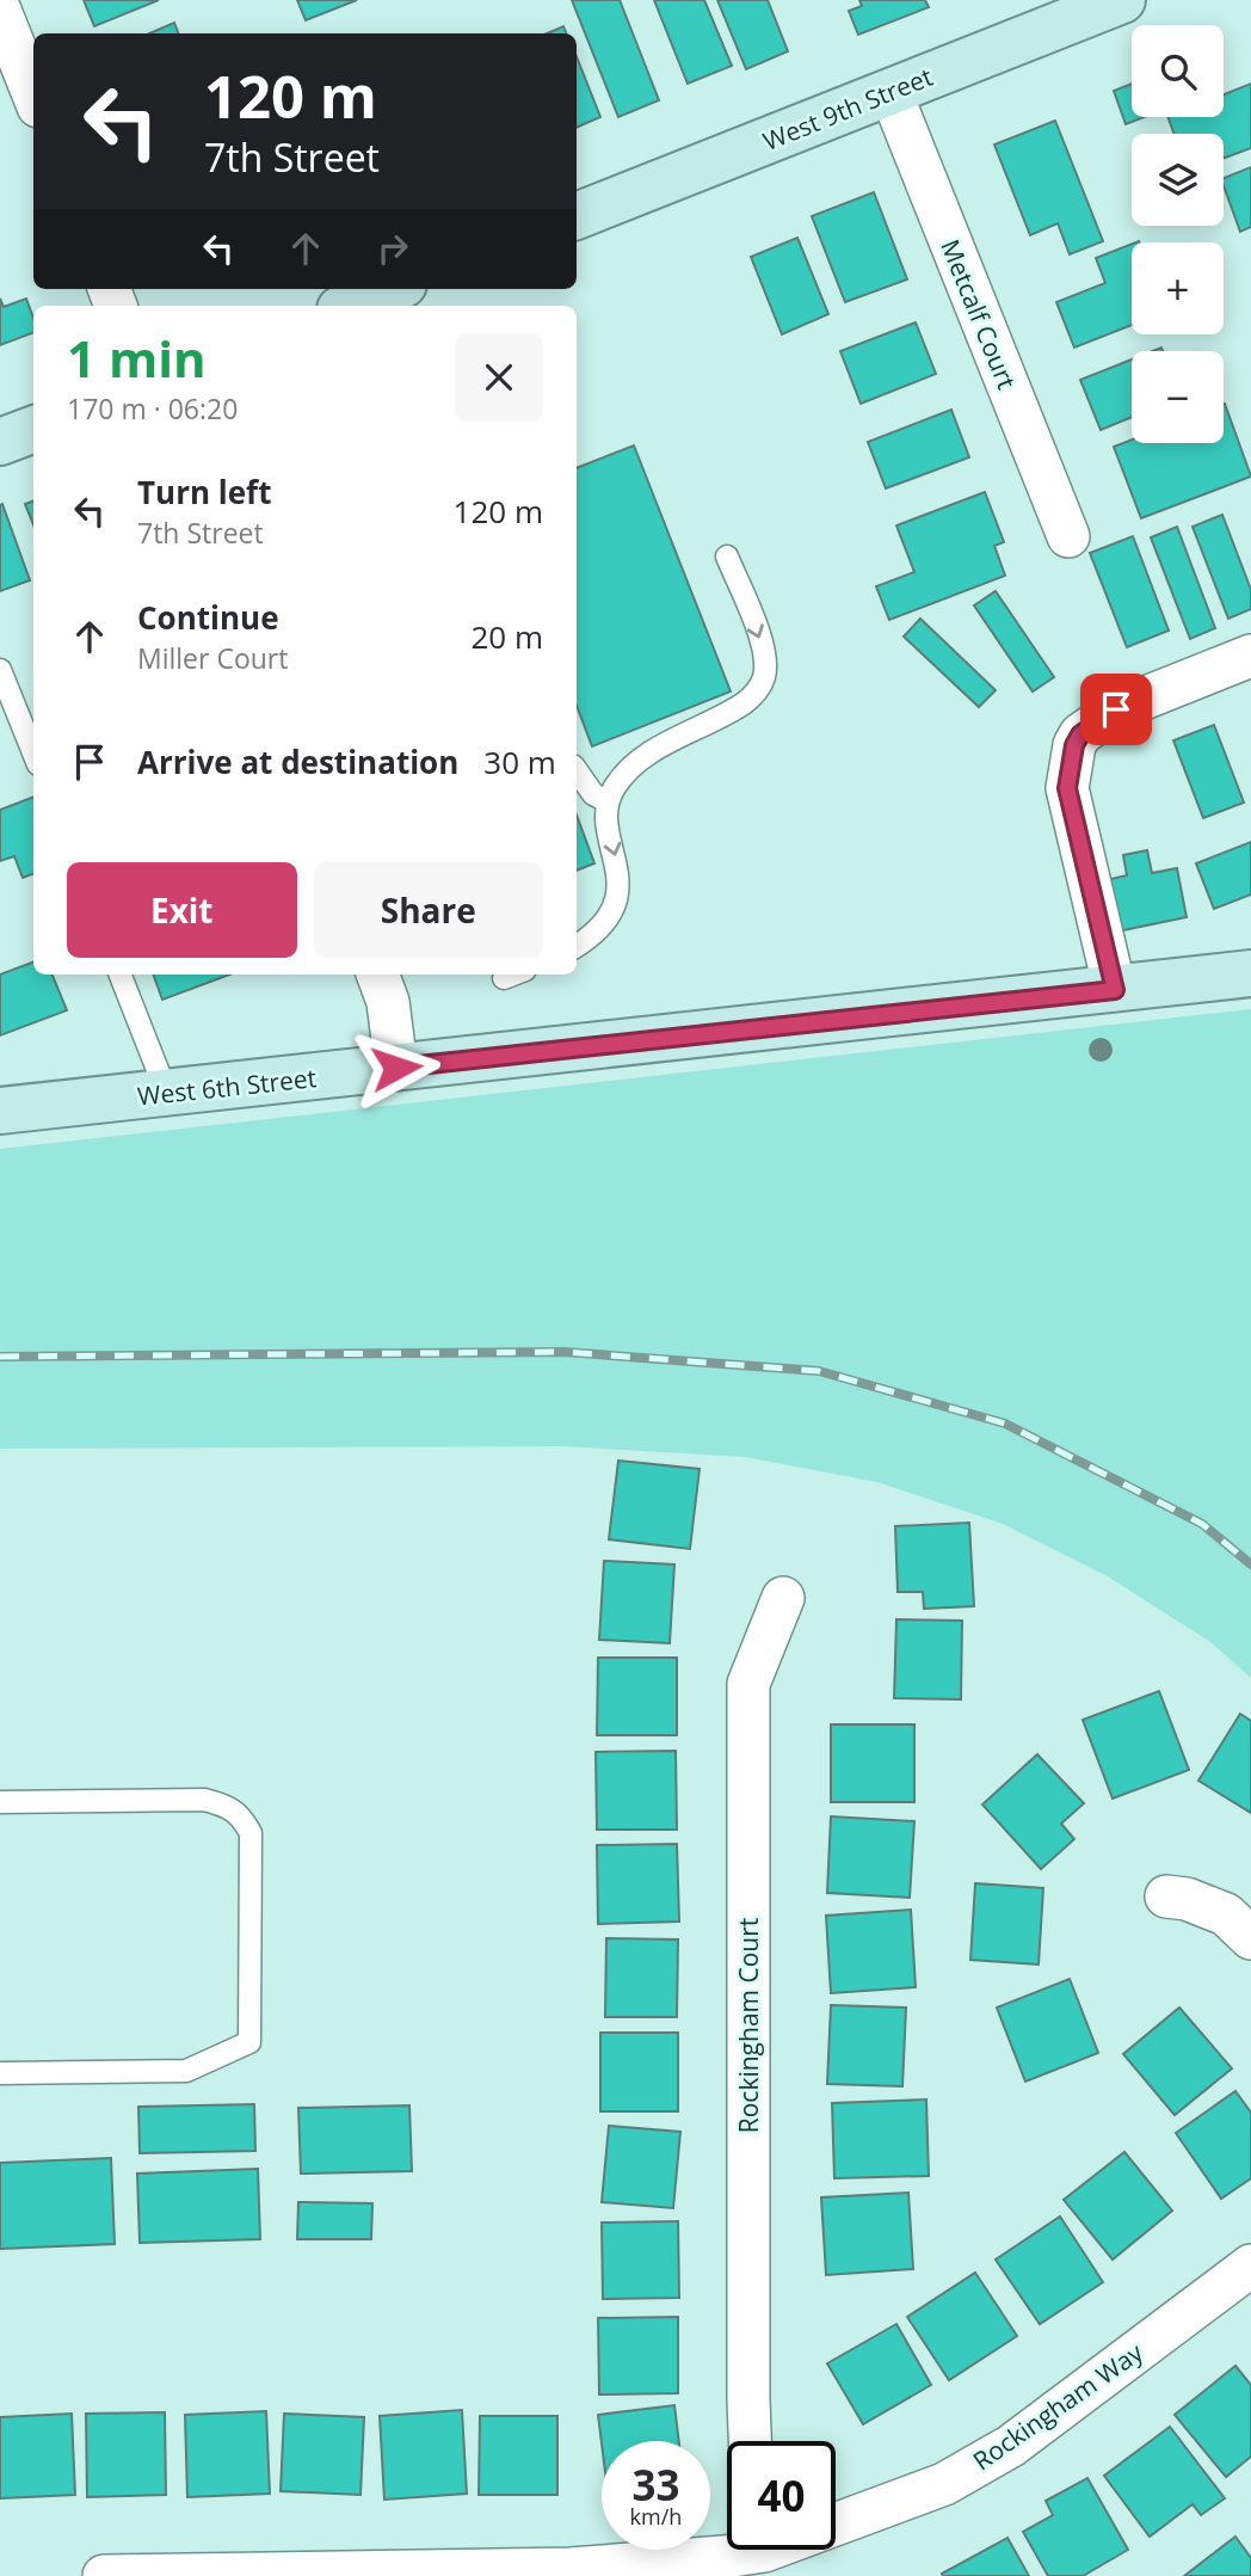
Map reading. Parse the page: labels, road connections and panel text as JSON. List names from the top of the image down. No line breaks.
{"streets":{"street":["West 9th Street","Metcalf Court","West 6th Street","Rockingham Court","Rockingham Way"]},"crossings":[["West 9th Street","Metcalf Court"]],"page":{"map_buttons":["+","−"],"turn":["120 m","7th Street"],"heading":["1 min","170 m · 06:20"],"list":[{"name":"Turn left","note":"7th Street","value":"120 m"},{"name":"Continue","note":"Miller Court","value":"20 m"},{"name":"Arrive at destination","value":"30 m"}],"buttons":["Exit","Share"],"speed":"33 km/h","limit":"40"}}
